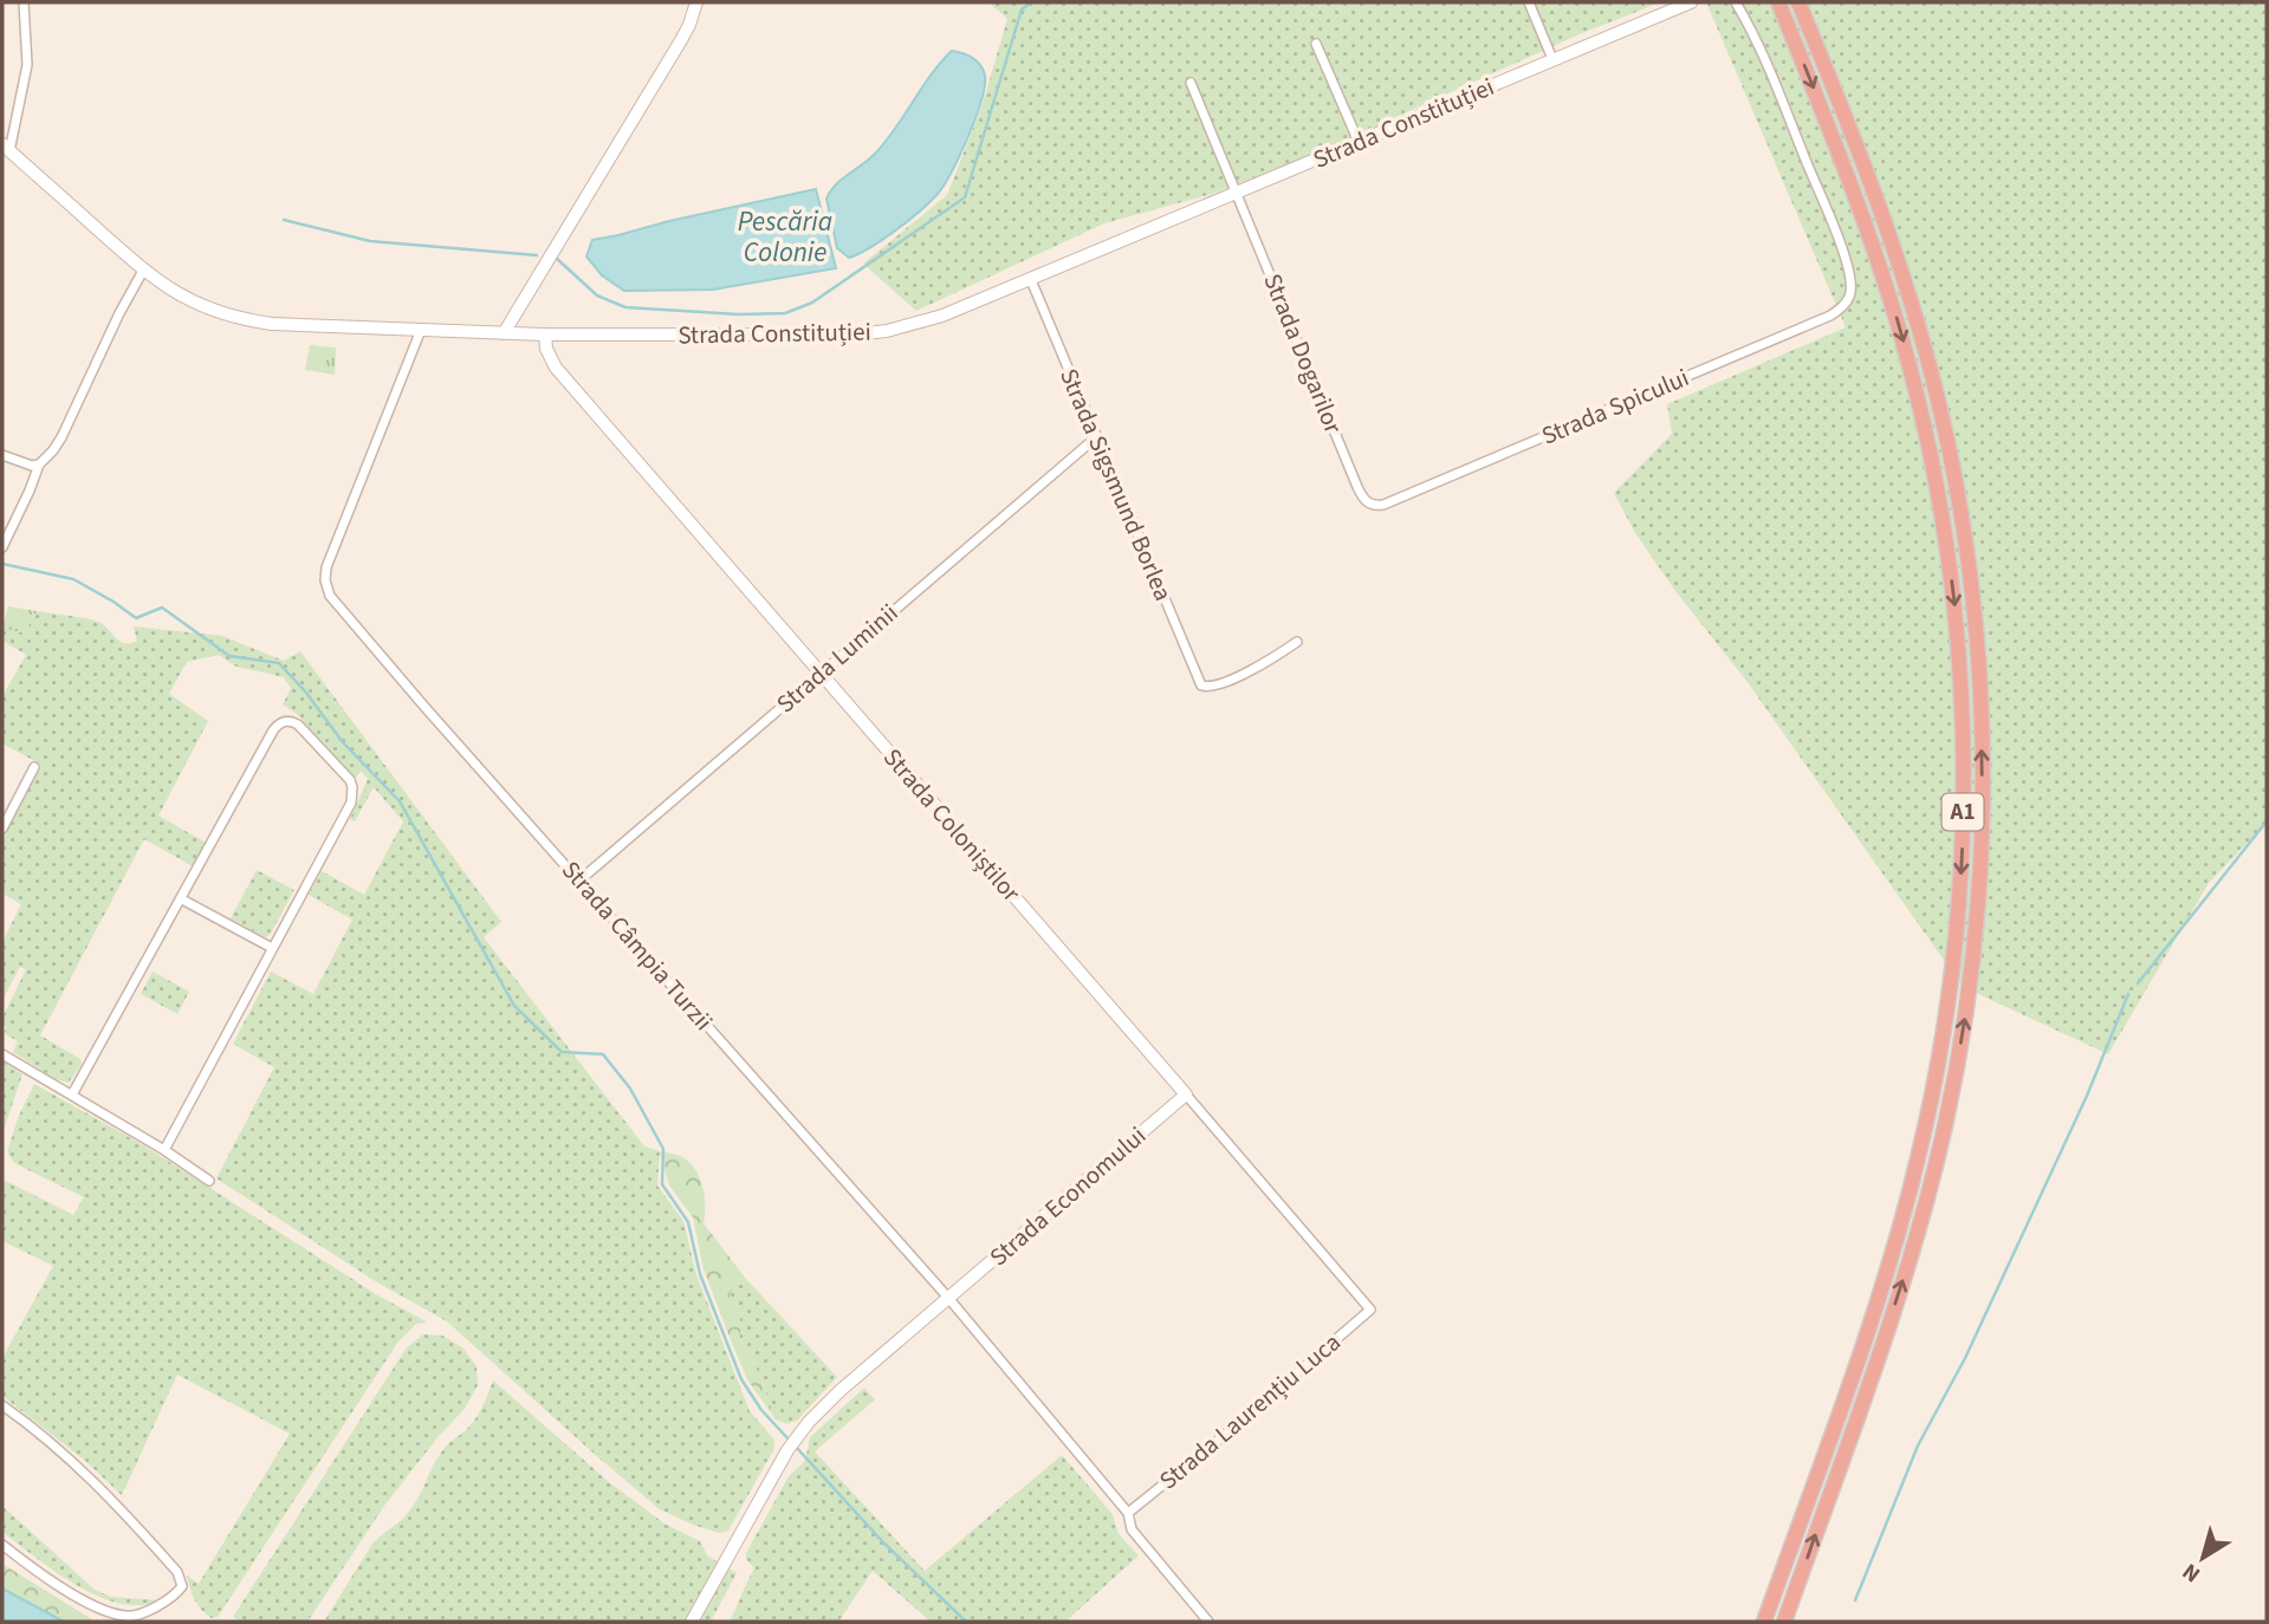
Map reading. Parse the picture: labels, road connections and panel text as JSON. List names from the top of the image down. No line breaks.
{"streets":{"highway":["A1"],"street":["Strada Constituției","Strada Dogarilor","Strada Spicului","Strada Sigsmund Borlea","Strada Luminii","Strada Coloniștilor","Strada Câmpia Turzii","Strada Economului","Strada Laurențiu Luca"]},"crossings":[["Strada Constituției","Strada Dogarilor"],["Strada Constituției","Strada Sigsmund Borlea"],["Strada Constituției","Strada Coloniștilor"],["Strada Constituției","Strada Câmpia Turzii"],["Strada Dogarilor","Strada Spicului"],["Strada Sigsmund Borlea","Strada Luminii"],["Strada Luminii","Strada Coloniștilor"],["Strada Luminii","Strada Câmpia Turzii"],["Strada Coloniștilor","Strada Economului"],["Strada Coloniștilor","Strada Laurențiu Luca"],["Strada Câmpia Turzii","Strada Economului"],["Strada Câmpia Turzii","Strada Laurențiu Luca"]],"water":["Pescăria Colonie"],"north":"bottom left"}
